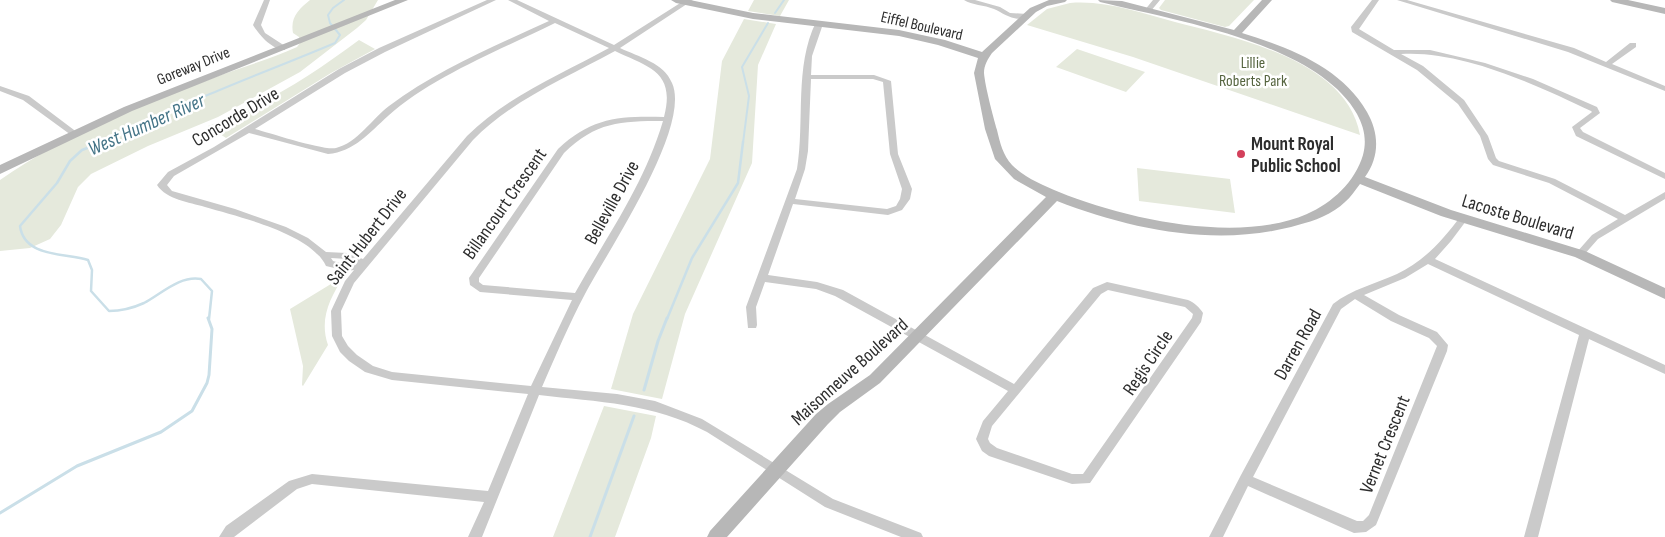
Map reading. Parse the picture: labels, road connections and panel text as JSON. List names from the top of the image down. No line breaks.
{"streets":{"street":["Eiffel Boulevard","Goreway Drive","Concorde Drive","Belleville Drive","Billancourt Crescent","Lacoste Boulevard","Saint Hubert Drive","Darren Road","Regis Circle","Maisonneuve Boulevard","Vernet Crescent"]},"crossings":[["Eiffel Boulevard","Saint Hubert Drive"],["Concorde Drive","Saint Hubert Drive"],["Belleville Drive","Billancourt Crescent"],["Belleville Drive","Saint Hubert Drive"],["Lacoste Boulevard","Darren Road"],["Saint Hubert Drive","Maisonneuve Boulevard"],["Darren Road","Vernet Crescent"]],"water":["West Humber River"],"parks":["Lillie Roberts Park"],"places":["Mount Royal Public School"]}
